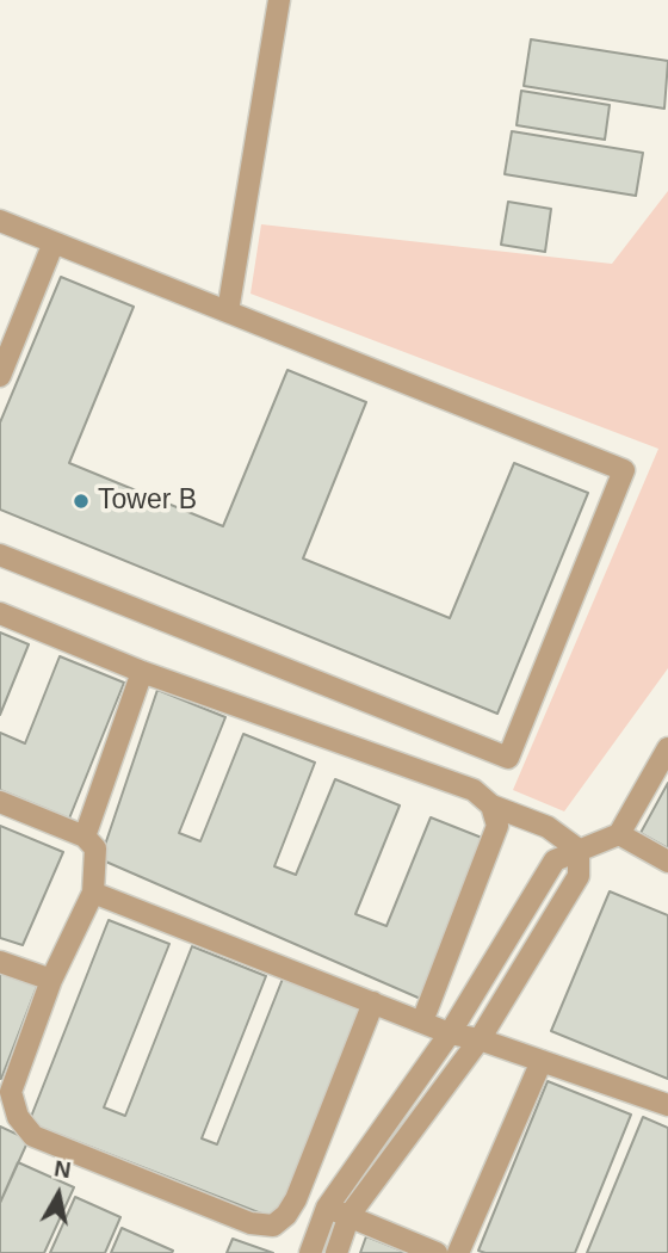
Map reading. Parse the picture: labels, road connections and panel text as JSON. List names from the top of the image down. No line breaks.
{"places":["Tower B"],"north":"top"}
